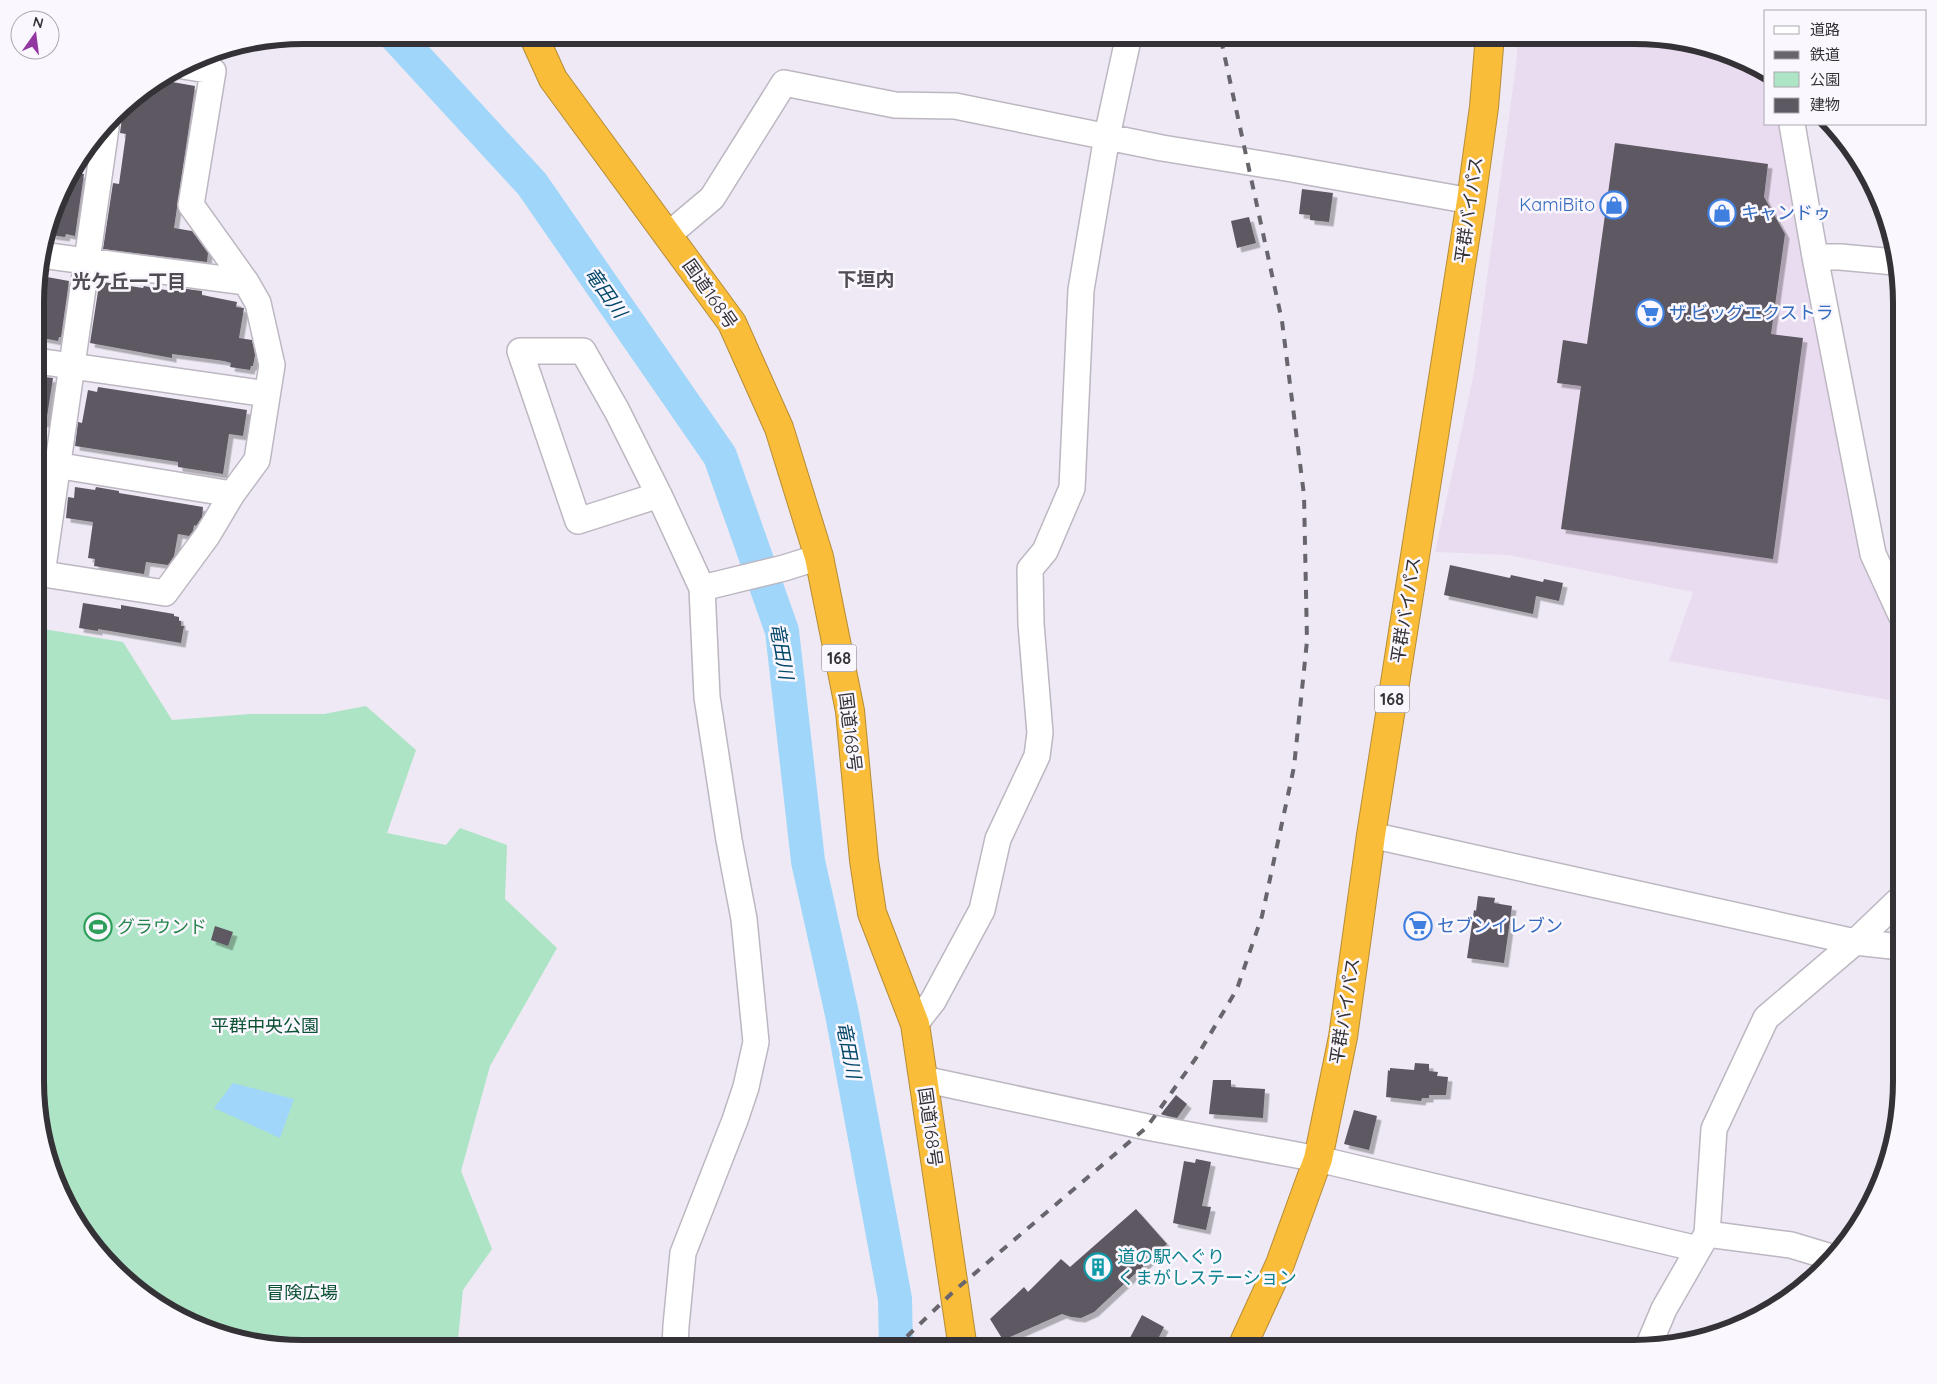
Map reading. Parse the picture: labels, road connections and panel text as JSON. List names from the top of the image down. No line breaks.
{"streets":{"highway":["平群バイパス","国道168号","168"]},"districts":["下垣内","光ケ丘一丁目"],"water":["竜田川"],"parks":["平群中央公園","冒険広場"],"places":{"shop":["KamiBito","キャンドゥ"],"supermarket":["ザ.ビッグエクストラ","セブンイレブン"],"sports":["グラウンド"],"building":["道の駅へぐり くまがしステーション"]},"legend":["道路","鉄道","公園","建物"],"north":"top"}
